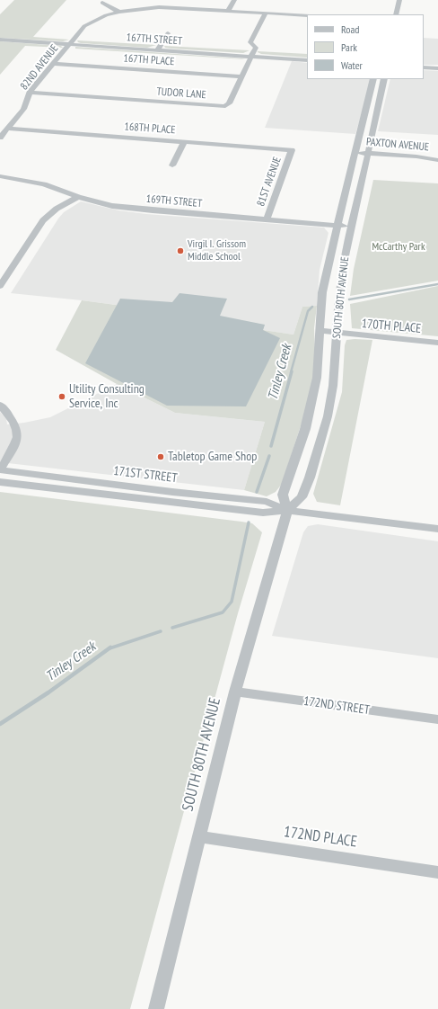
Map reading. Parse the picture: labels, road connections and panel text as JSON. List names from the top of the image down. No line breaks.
{"streets":{"street":["167TH STREET","167TH PLACE","82ND AVENUE","TUDOR LANE","168TH PLACE","PAXTON AVENUE","81ST AVENUE","169TH STREET","SOUTH 80TH AVENUE","170TH PLACE","171ST STREET","172ND STREET","172ND PLACE"]},"crossings":[["167TH STREET","82ND AVENUE"],["167TH STREET","TUDOR LANE"],["167TH PLACE","82ND AVENUE"],["167TH PLACE","TUDOR LANE"],["82ND AVENUE","TUDOR LANE"],["82ND AVENUE","168TH PLACE"],["168TH PLACE","81ST AVENUE"],["PAXTON AVENUE","SOUTH 80TH AVENUE"],["81ST AVENUE","169TH STREET"],["169TH STREET","SOUTH 80TH AVENUE"],["SOUTH 80TH AVENUE","170TH PLACE"],["SOUTH 80TH AVENUE","171ST STREET"],["SOUTH 80TH AVENUE","172ND STREET"],["SOUTH 80TH AVENUE","172ND PLACE"]],"water":["Tinley Creek"],"parks":["McCarthy Park"],"places":["Virgil I. Grissom Middle School","Utility Consulting Service, Inc","Tabletop Game Shop"],"legend":["Road","Park","Water"]}
